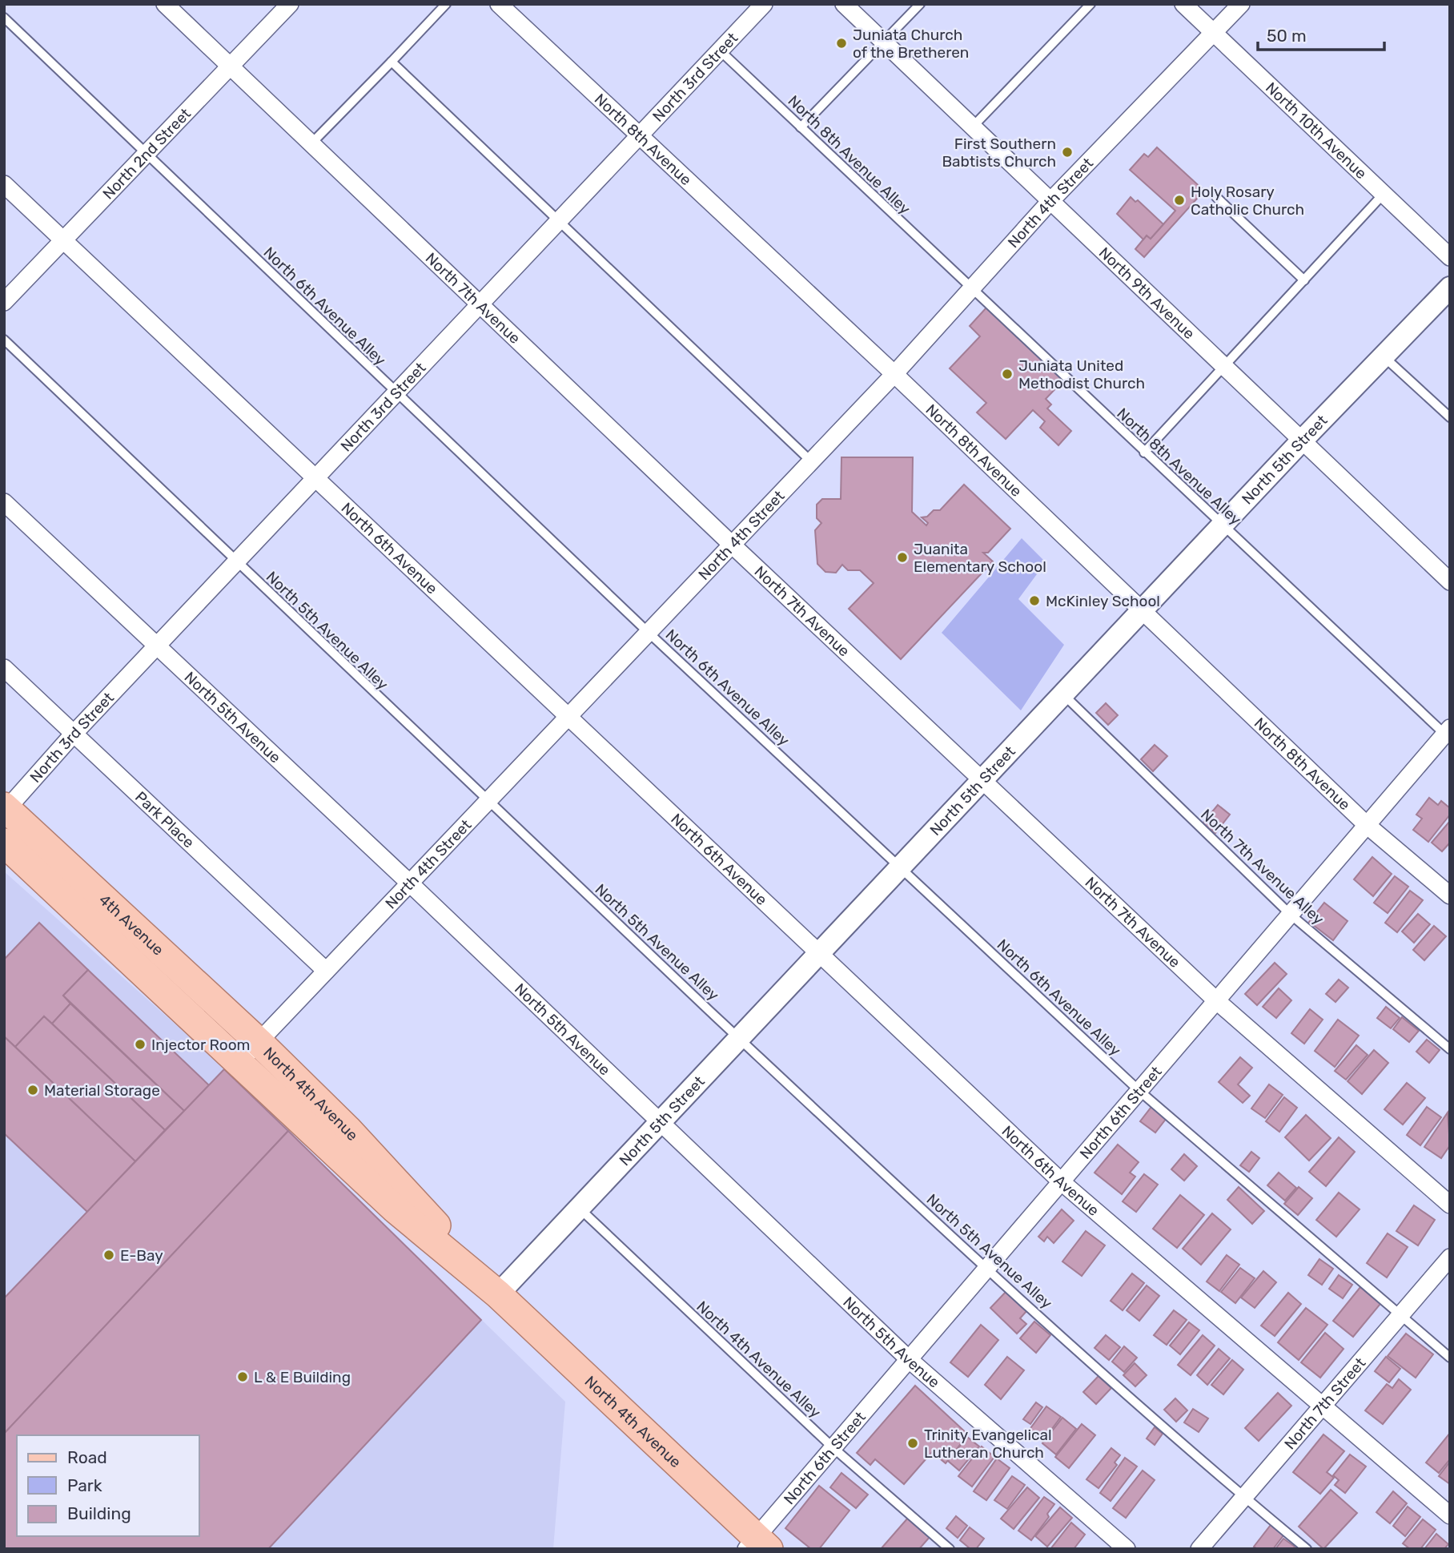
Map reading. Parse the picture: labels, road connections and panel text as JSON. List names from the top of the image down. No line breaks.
{"streets":{"main road":["4th Avenue","North 4th Avenue"],"street":["North 3rd Street","North 10th Avenue","North 8th Avenue","North 2nd Street","North 4th Street","North 9th Avenue","North 7th Avenue","North 5th Street","North 6th Avenue","North 5th Avenue","Park Place","North 6th Street","North 7th Street"],"lane":["North 8th Avenue Alley","North 6th Avenue Alley","North 5th Avenue Alley","North 7th Avenue Alley","North 4th Avenue Alley"]},"crossings":[["North 3rd Street","North 8th Avenue"],["North 3rd Street","North 8th Avenue Alley"],["North 3rd Street","North 7th Avenue"],["North 3rd Street","North 6th Avenue Alley"],["North 3rd Street","North 6th Avenue"],["North 3rd Street","North 5th Avenue Alley"],["North 3rd Street","North 5th Avenue"],["North 3rd Street","Park Place"],["North 3rd Street","4th Avenue"],["North 10th Avenue","North 4th Street"],["North 8th Avenue","North 4th Street"],["North 8th Avenue","North 5th Street"],["North 8th Avenue","North 6th Street"],["North 2nd Street","North 7th Avenue"],["North 2nd Street","North 6th Avenue Alley"],["North 2nd Street","North 6th Avenue"],["North 8th Avenue Alley","North 4th Street"],["North 8th Avenue Alley","North 5th Street"],["North 8th Avenue Alley","North 6th Street"],["North 4th Street","North 9th Avenue"],["North 4th Street","North 7th Avenue"],["North 4th Street","North 6th Avenue Alley"],["North 4th Street","North 6th Avenue"],["North 4th Street","North 5th Avenue Alley"],["North 4th Street","North 5th Avenue"],["North 4th Street","Park Place"],["North 4th Street","4th Avenue"],["North 4th Street","North 4th Avenue"],["North 9th Avenue","North 5th Street"],["North 7th Avenue","North 5th Street"],["North 7th Avenue","North 6th Street"],["North 6th Avenue Alley","North 5th Street"],["North 6th Avenue Alley","North 6th Street"],["North 6th Avenue Alley","North 7th Street"],["North 5th Street","North 6th Avenue"],["North 5th Street","North 5th Avenue Alley"],["North 5th Street","North 5th Avenue"],["North 5th Street","North 7th Avenue Alley"],["North 5th Street","North 4th Avenue"],["North 5th Street","North 4th Avenue Alley"],["North 6th Avenue","North 6th Street"],["North 6th Avenue","North 7th Street"],["North 5th Avenue Alley","North 6th Street"],["North 5th Avenue Alley","North 7th Street"],["North 5th Avenue","North 6th Street"],["North 7th Avenue Alley","North 6th Street"],["4th Avenue","North 4th Avenue"],["North 4th Avenue","North 6th Street"],["North 6th Street","North 4th Avenue Alley"]],"places":["Juniata Church of the Bretheren","First Southern Babtists Church","Holy Rosary Catholic Church","Juniata United Methodist Church","Juanita Elementary School","McKinley School","Injector Room","Material Storage","E-Bay","L & E Building","Trinity Evangelical Lutheran Church"],"legend":["Road","Park","Building"],"scale_bar":"50 m"}
